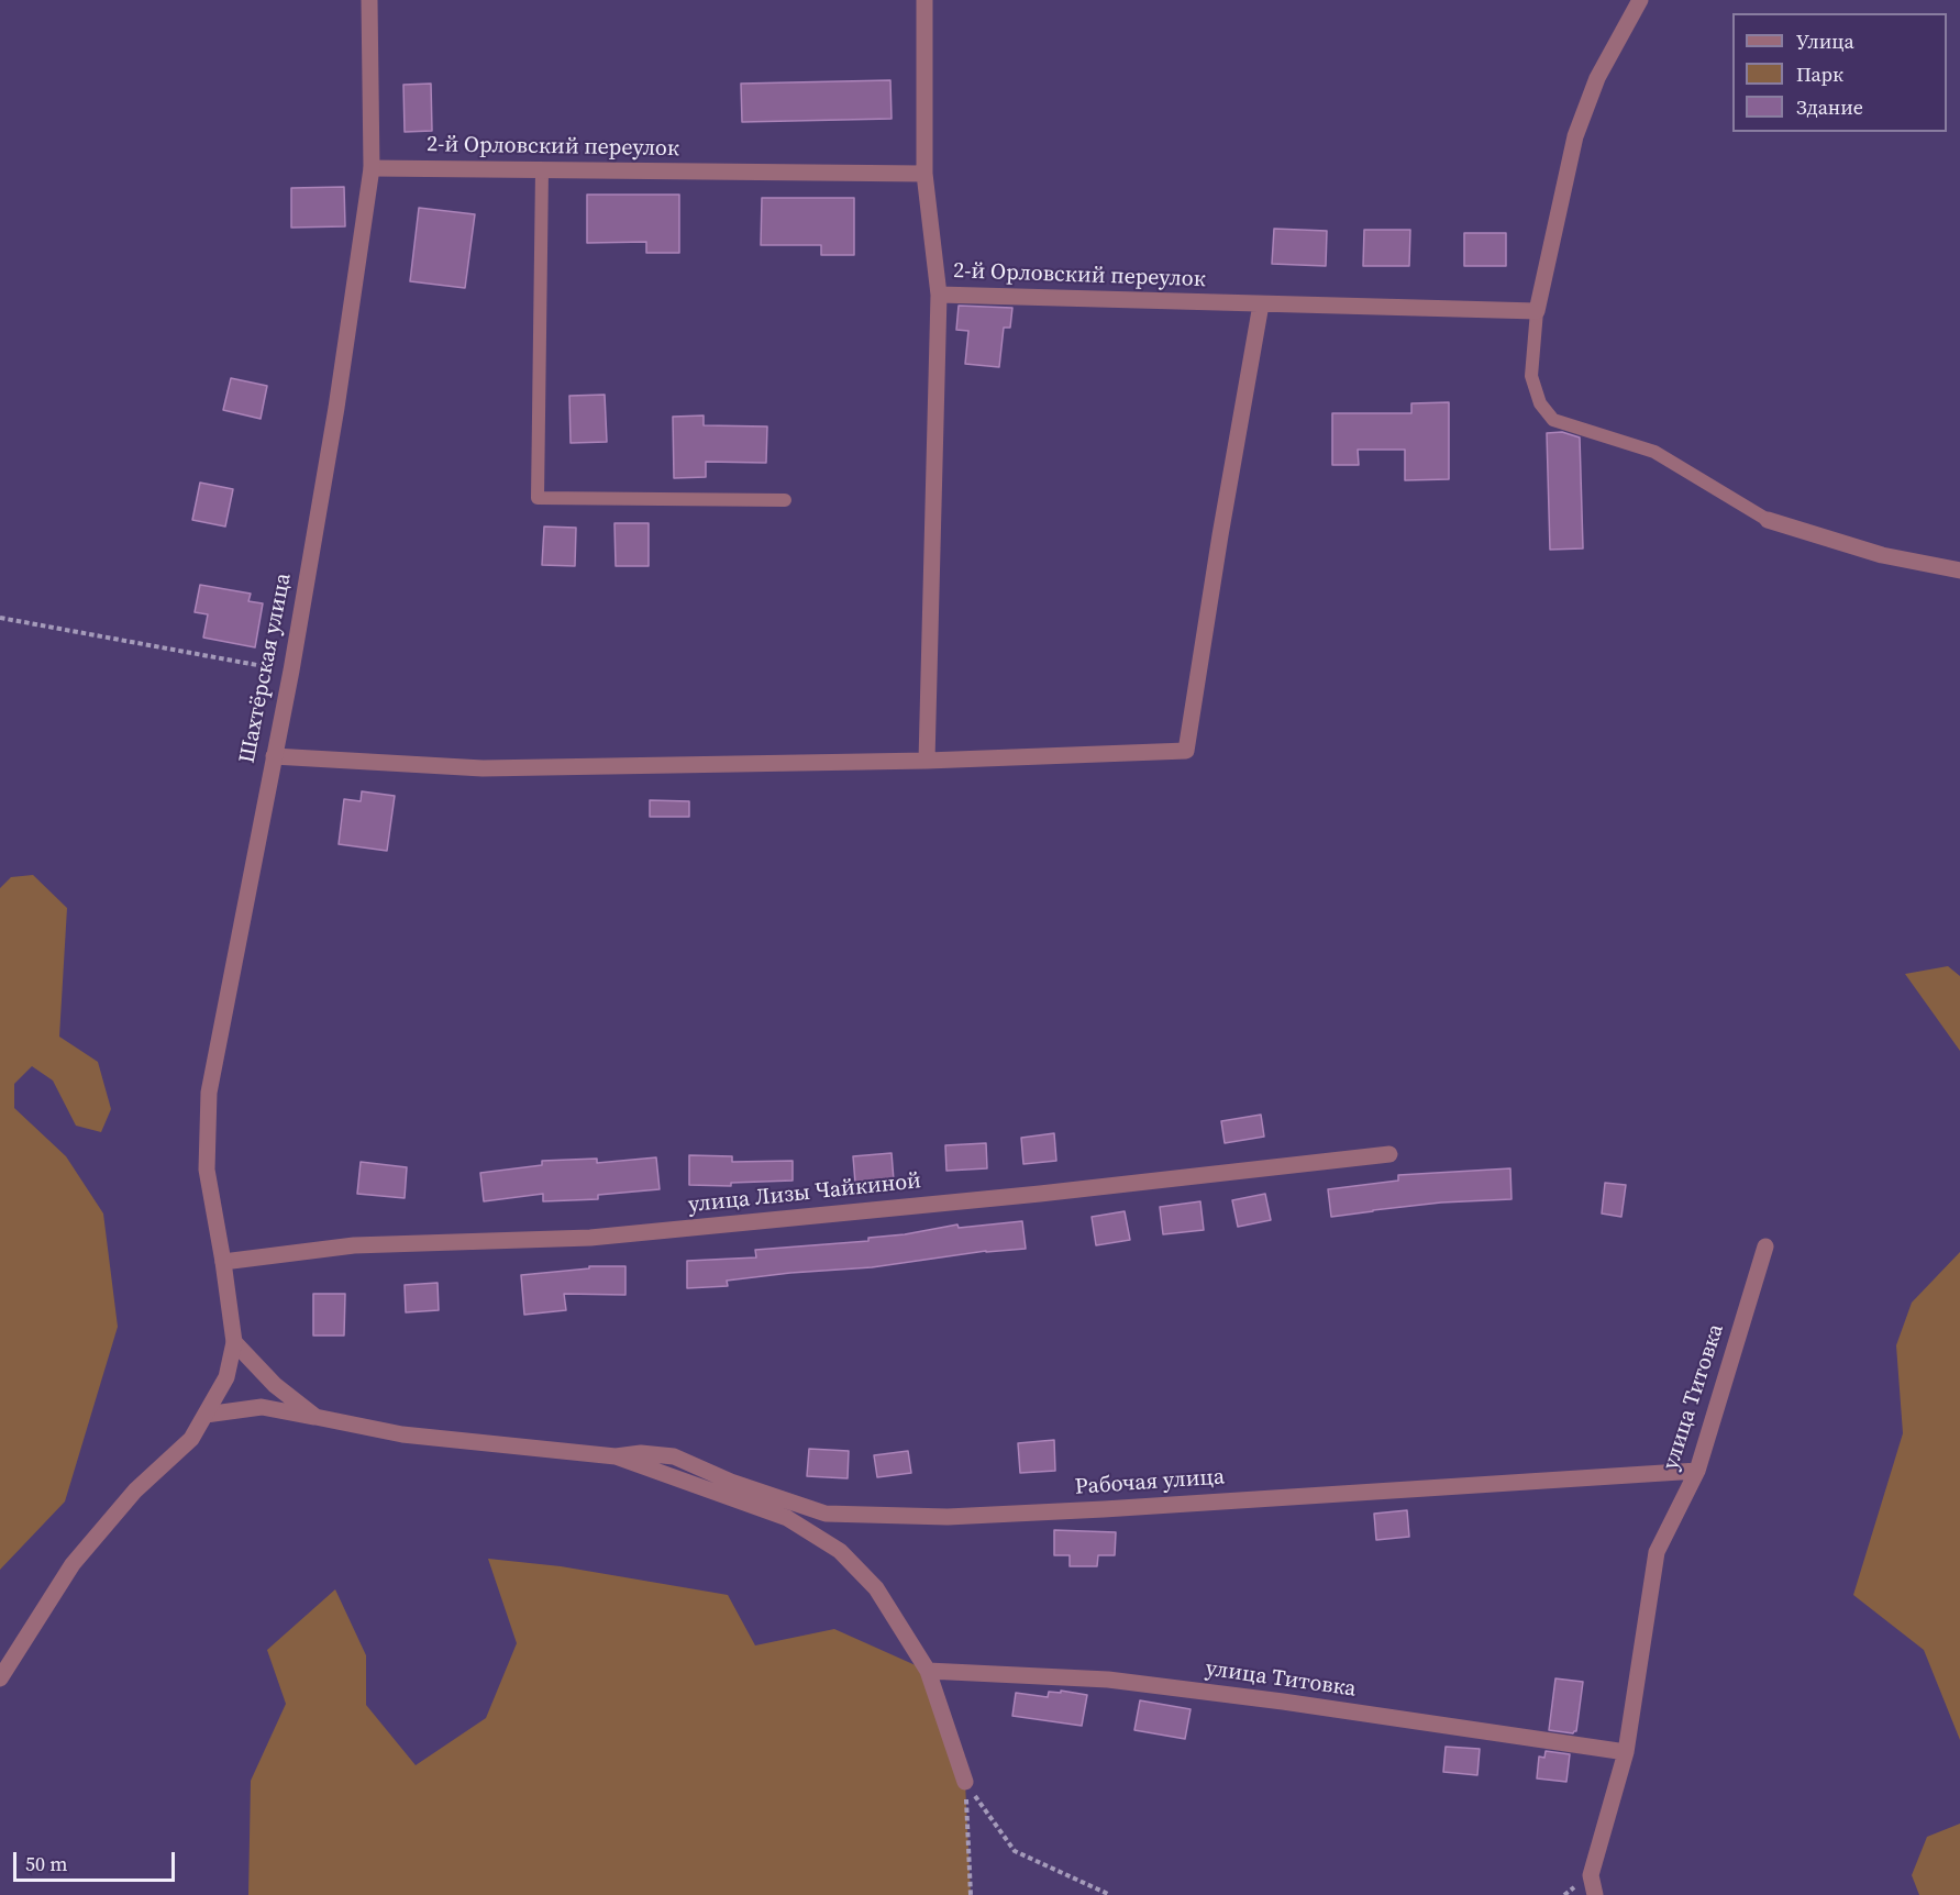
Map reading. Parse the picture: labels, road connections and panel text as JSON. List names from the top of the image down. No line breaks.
{"streets":{"street":["2-й Орловский переулок","Шахтёрская улица","улица Лизы Чайкиной","улица Титовка","Рабочая улица"]},"crossings":[["2-й Орловский переулок","Шахтёрская улица"],["Шахтёрская улица","улица Лизы Чайкиной"],["улица Титовка","Рабочая улица"]],"legend":["Улица","Парк","Здание"],"scale_bar":"50 m"}
